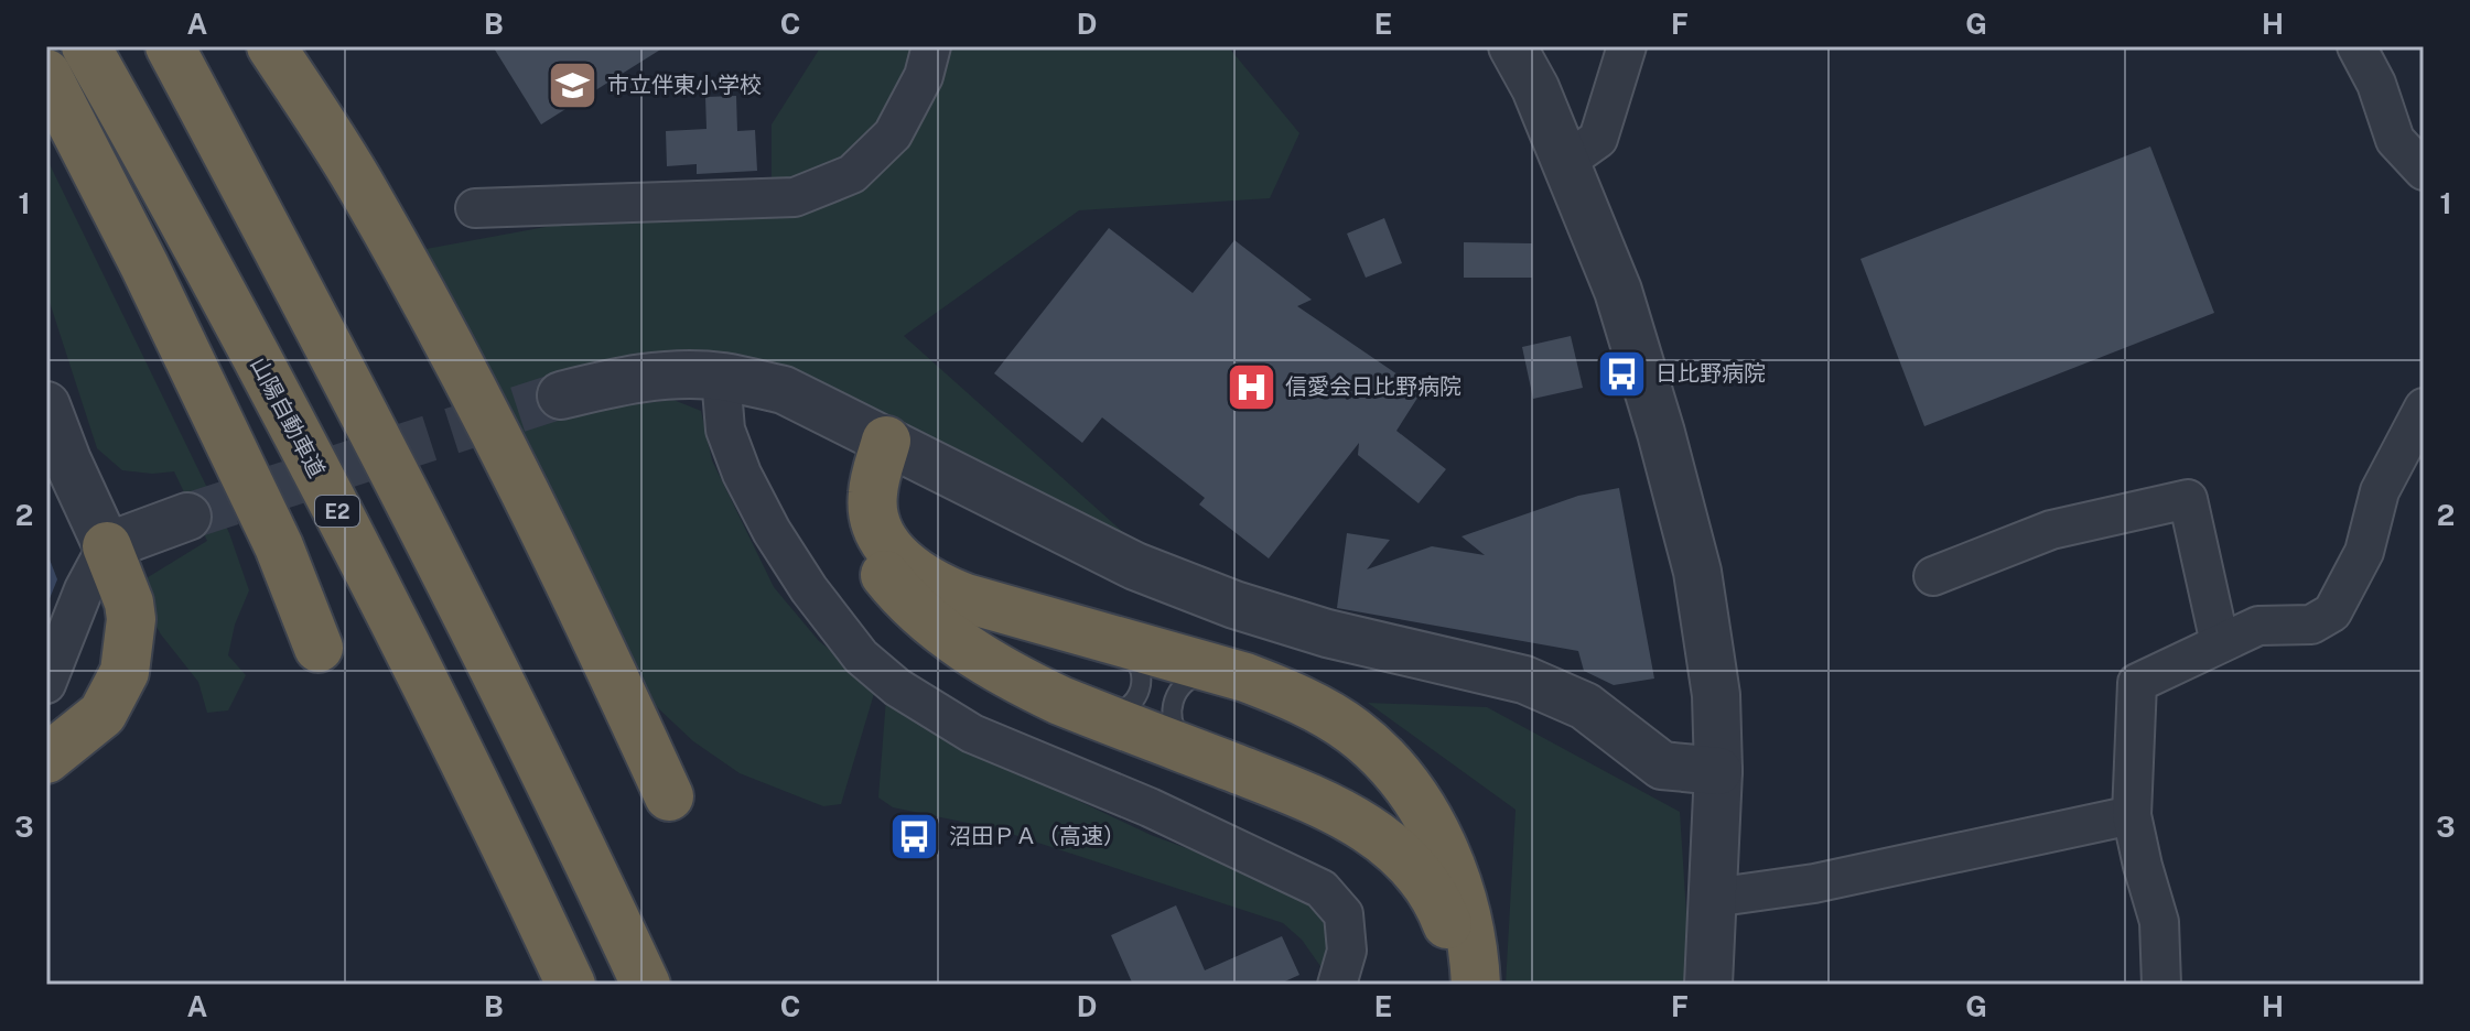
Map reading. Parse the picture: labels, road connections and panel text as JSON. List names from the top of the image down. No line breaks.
{"streets":{"highway":["山陽自動車道","E2"]},"places":{"school or university":["市立伴東小学校"],"bus stop":["日比野病院","沼田ＰＡ（高速）"],"hospital":["信愛会日比野病院"]},"grid":{"columns":["A","B","C","D","E","F","G","H"],"rows":["1","2","3"]}}
